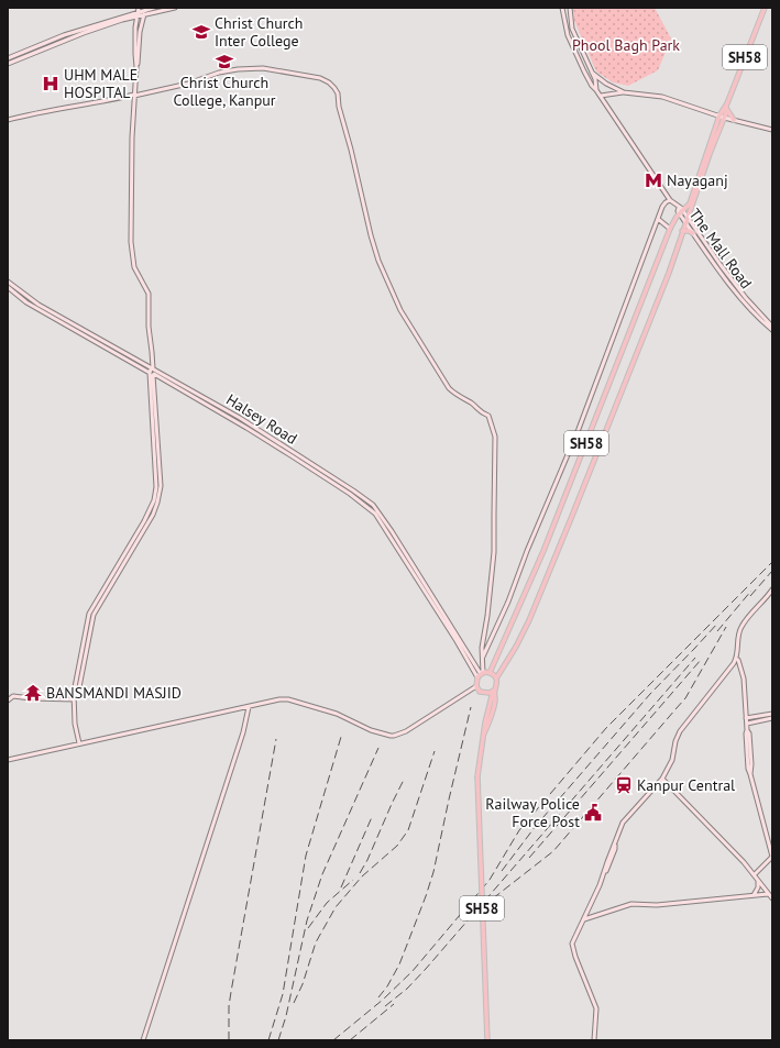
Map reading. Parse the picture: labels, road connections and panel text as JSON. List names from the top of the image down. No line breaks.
{"streets":{"main road":["SH58"],"street":["The Mall Road","Halsey Road"]},"crossings":[["SH58","The Mall Road"]],"parks":["Phool Bagh Park"],"places":{"school or university":["Christ Church Inter College","Christ Church College, Kanpur"],"hospital":["UHM MALE HOSPITAL"],"metro station":["Nayaganj"],"temple":["BANSMANDI MASJID"],"station":["Kanpur Central"],"public building":["Railway Police Force Post"]}}
